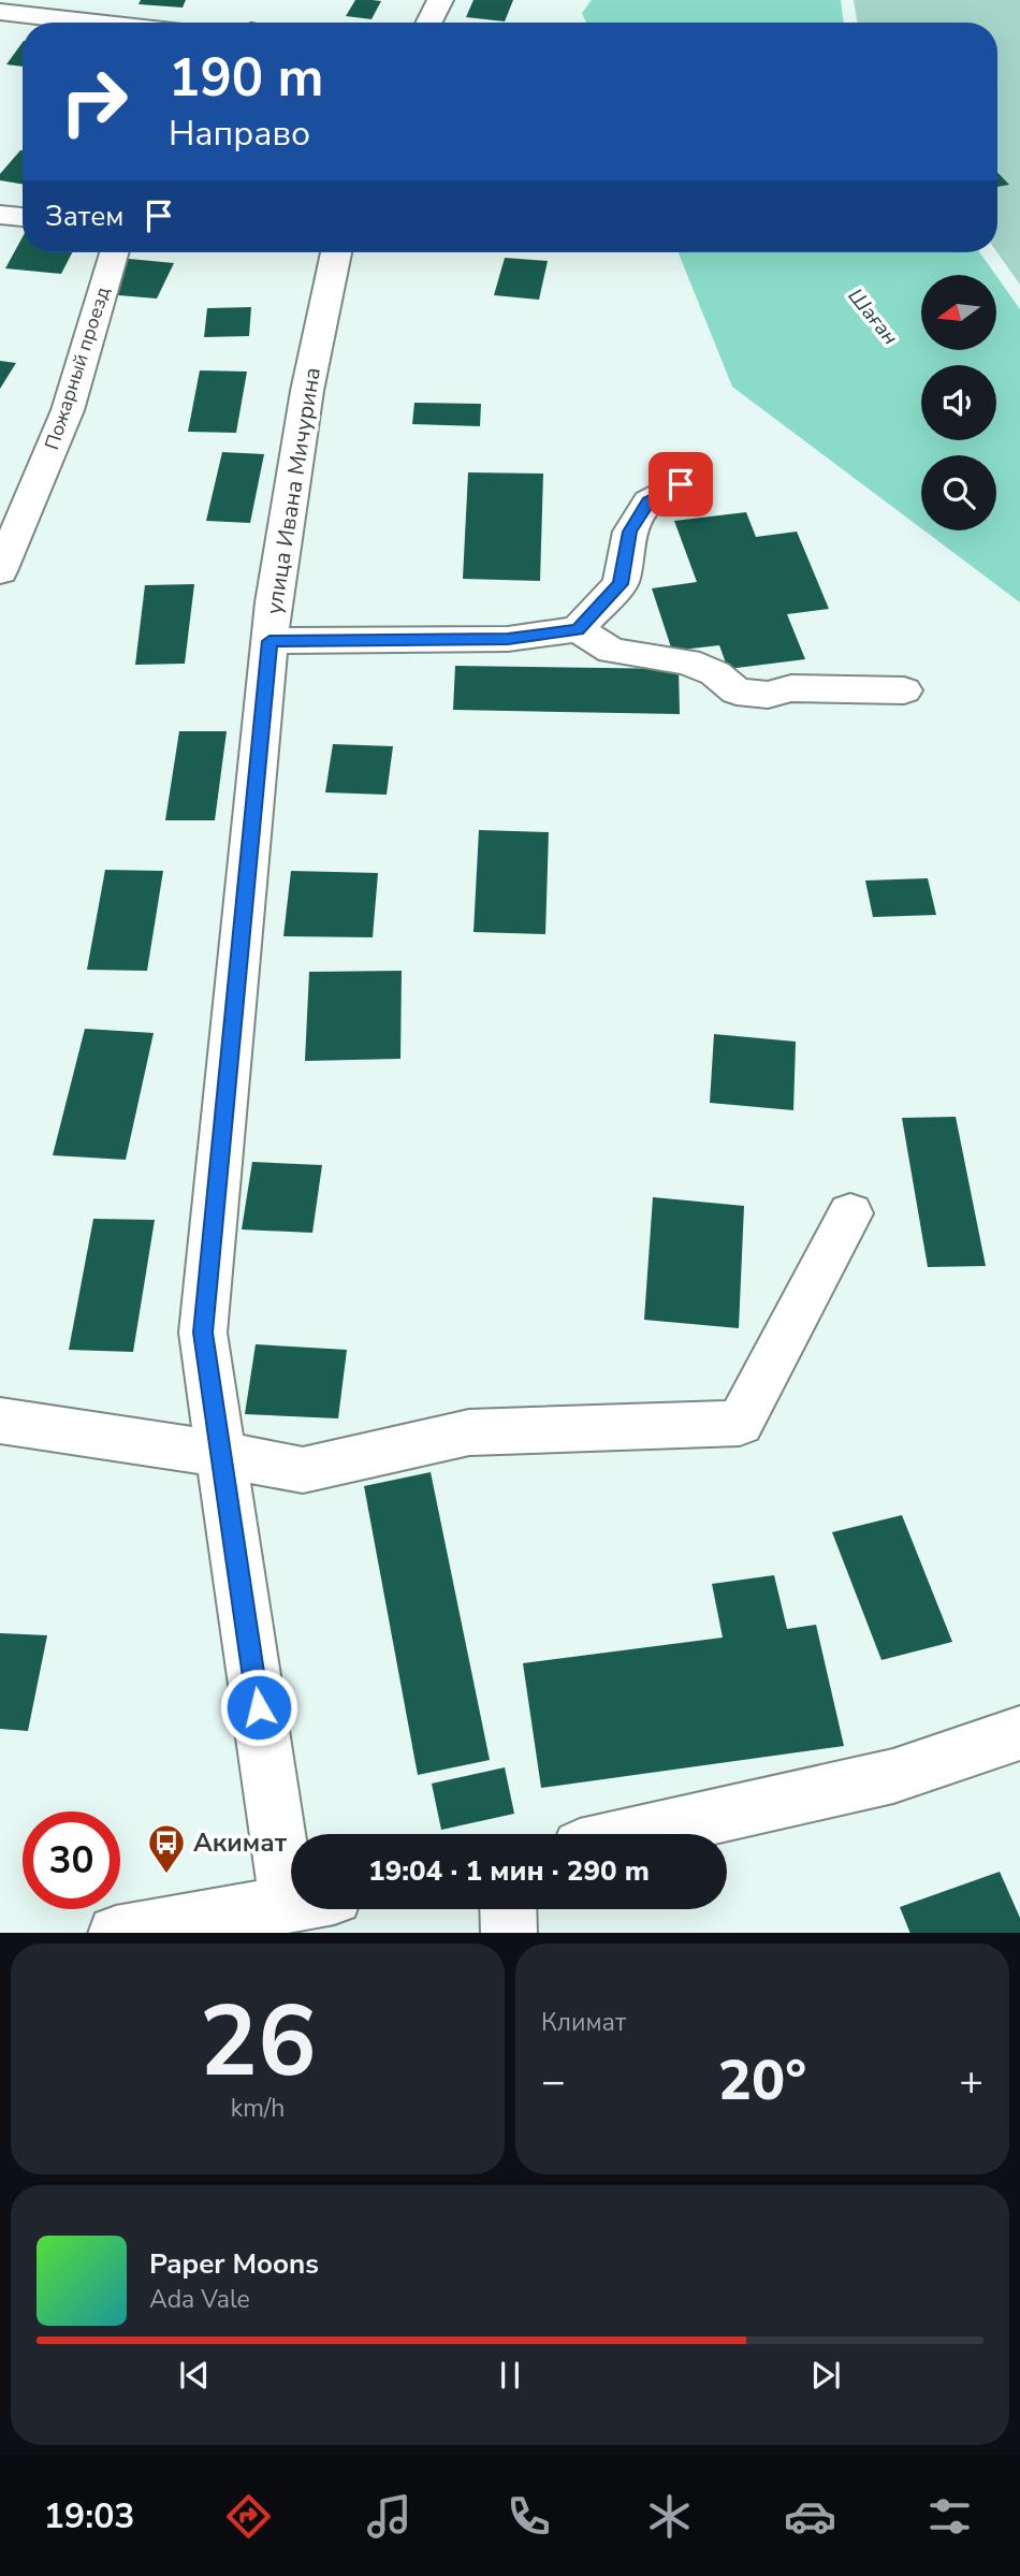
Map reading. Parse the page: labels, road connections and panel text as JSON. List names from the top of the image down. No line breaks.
{"streets":{"street":["Пожарный проезд","улица Ивана Мичурина"]},"water":["Шаған"],"places":{"bus stop":["Акимат"]},"north":"left","page":{"turn":["190 m","Направо"],"then":"Затем","limit":"30","trip":"19:04 · 1 мин · 290 m","tile":[["26","km/h"],"Климат"],"heat":["−","20°","+"],"song":["Paper Moons","Ada Vale"],"tabs":"19:03"}}
